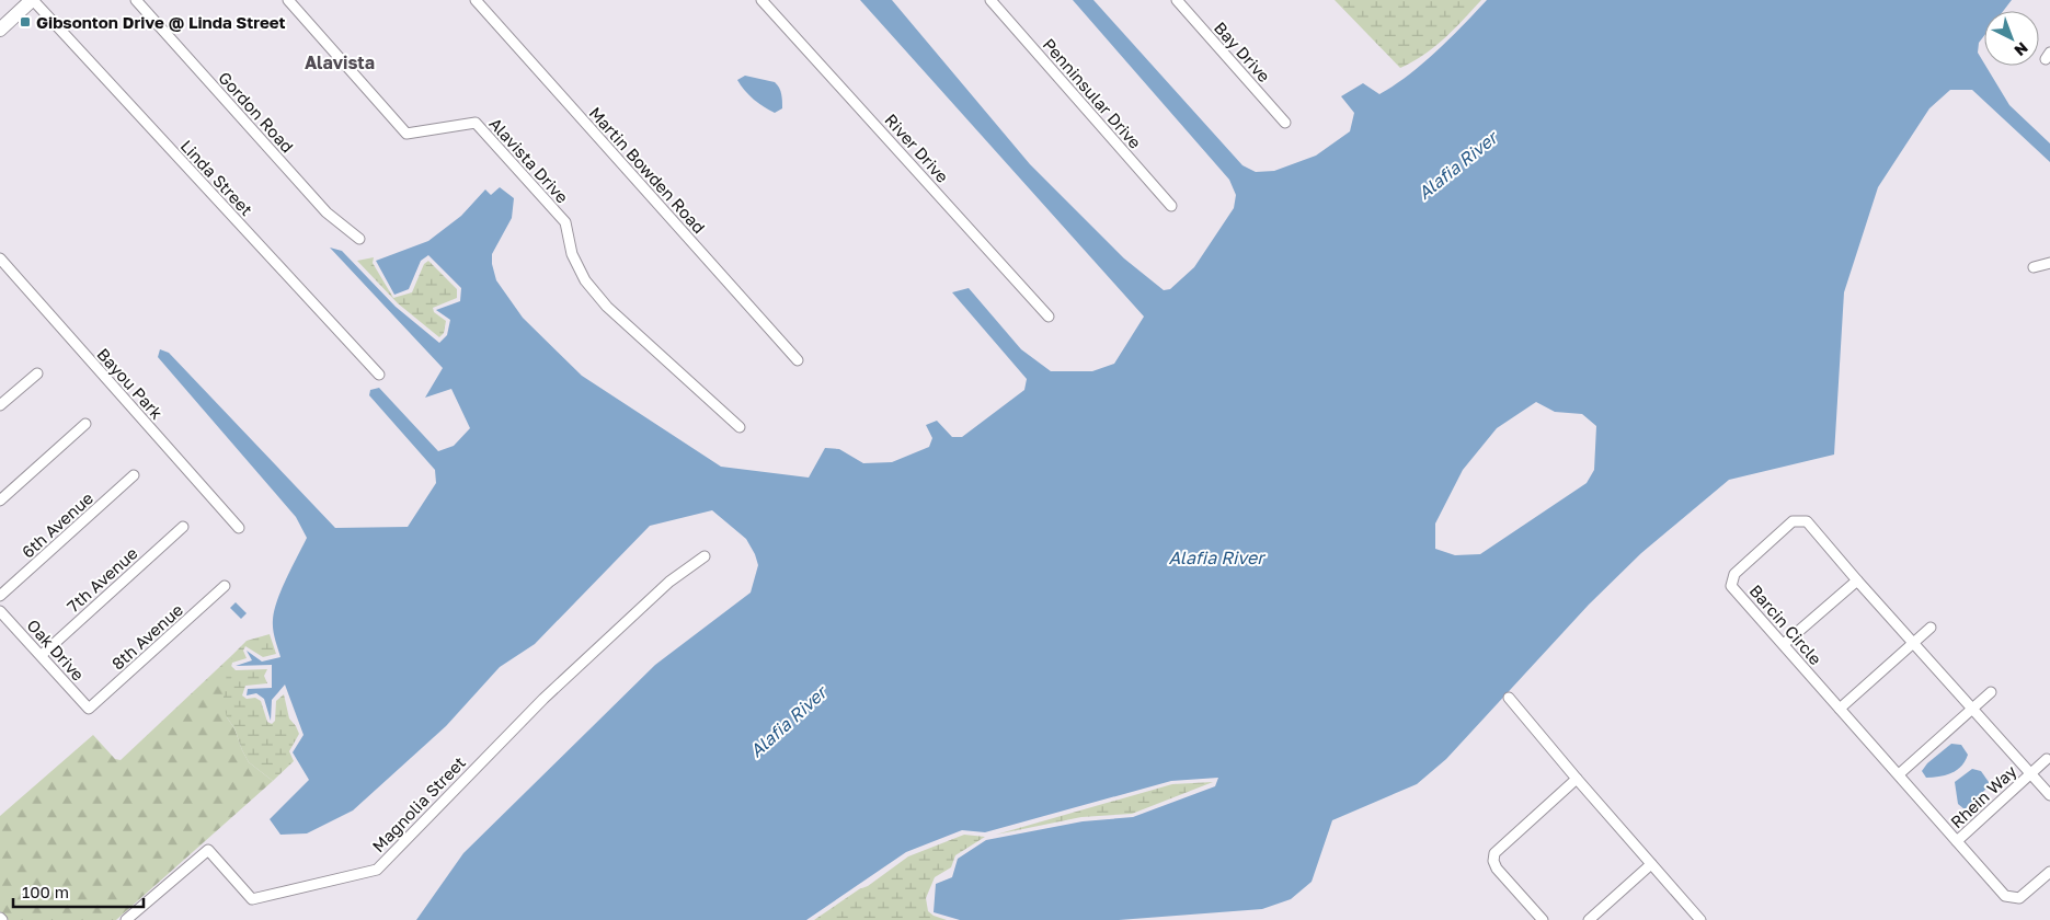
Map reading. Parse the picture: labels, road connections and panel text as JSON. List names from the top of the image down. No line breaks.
{"streets":{"street":["Bay Drive","Penninsular Drive","Gordon Road","River Drive","Alavista Drive","Martin Bowden Road","Linda Street","Bayou Park","6th Avenue","7th Avenue","Barcin Circle","8th Avenue","Oak Drive","Rhein Way","Magnolia Street"]},"crossings":[["7th Avenue","Oak Drive"],["Barcin Circle","Rhein Way"],["8th Avenue","Oak Drive"]],"districts":["Alavista"],"water":["Alafia River"],"places":{"transit":["Gibsonton Drive @ Linda Street"]},"scale_bar":"100 m","north":"bottom right"}
